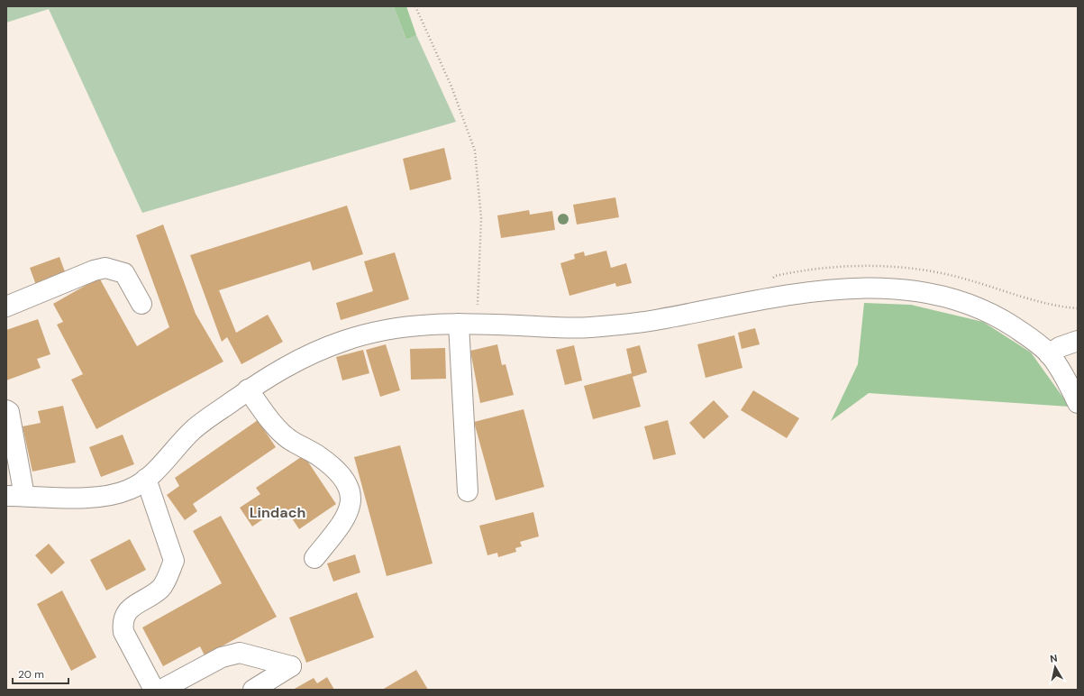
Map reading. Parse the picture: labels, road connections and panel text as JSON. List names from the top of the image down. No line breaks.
{"districts":["Lindach"],"scale_bar":"20 m","north":"top"}
